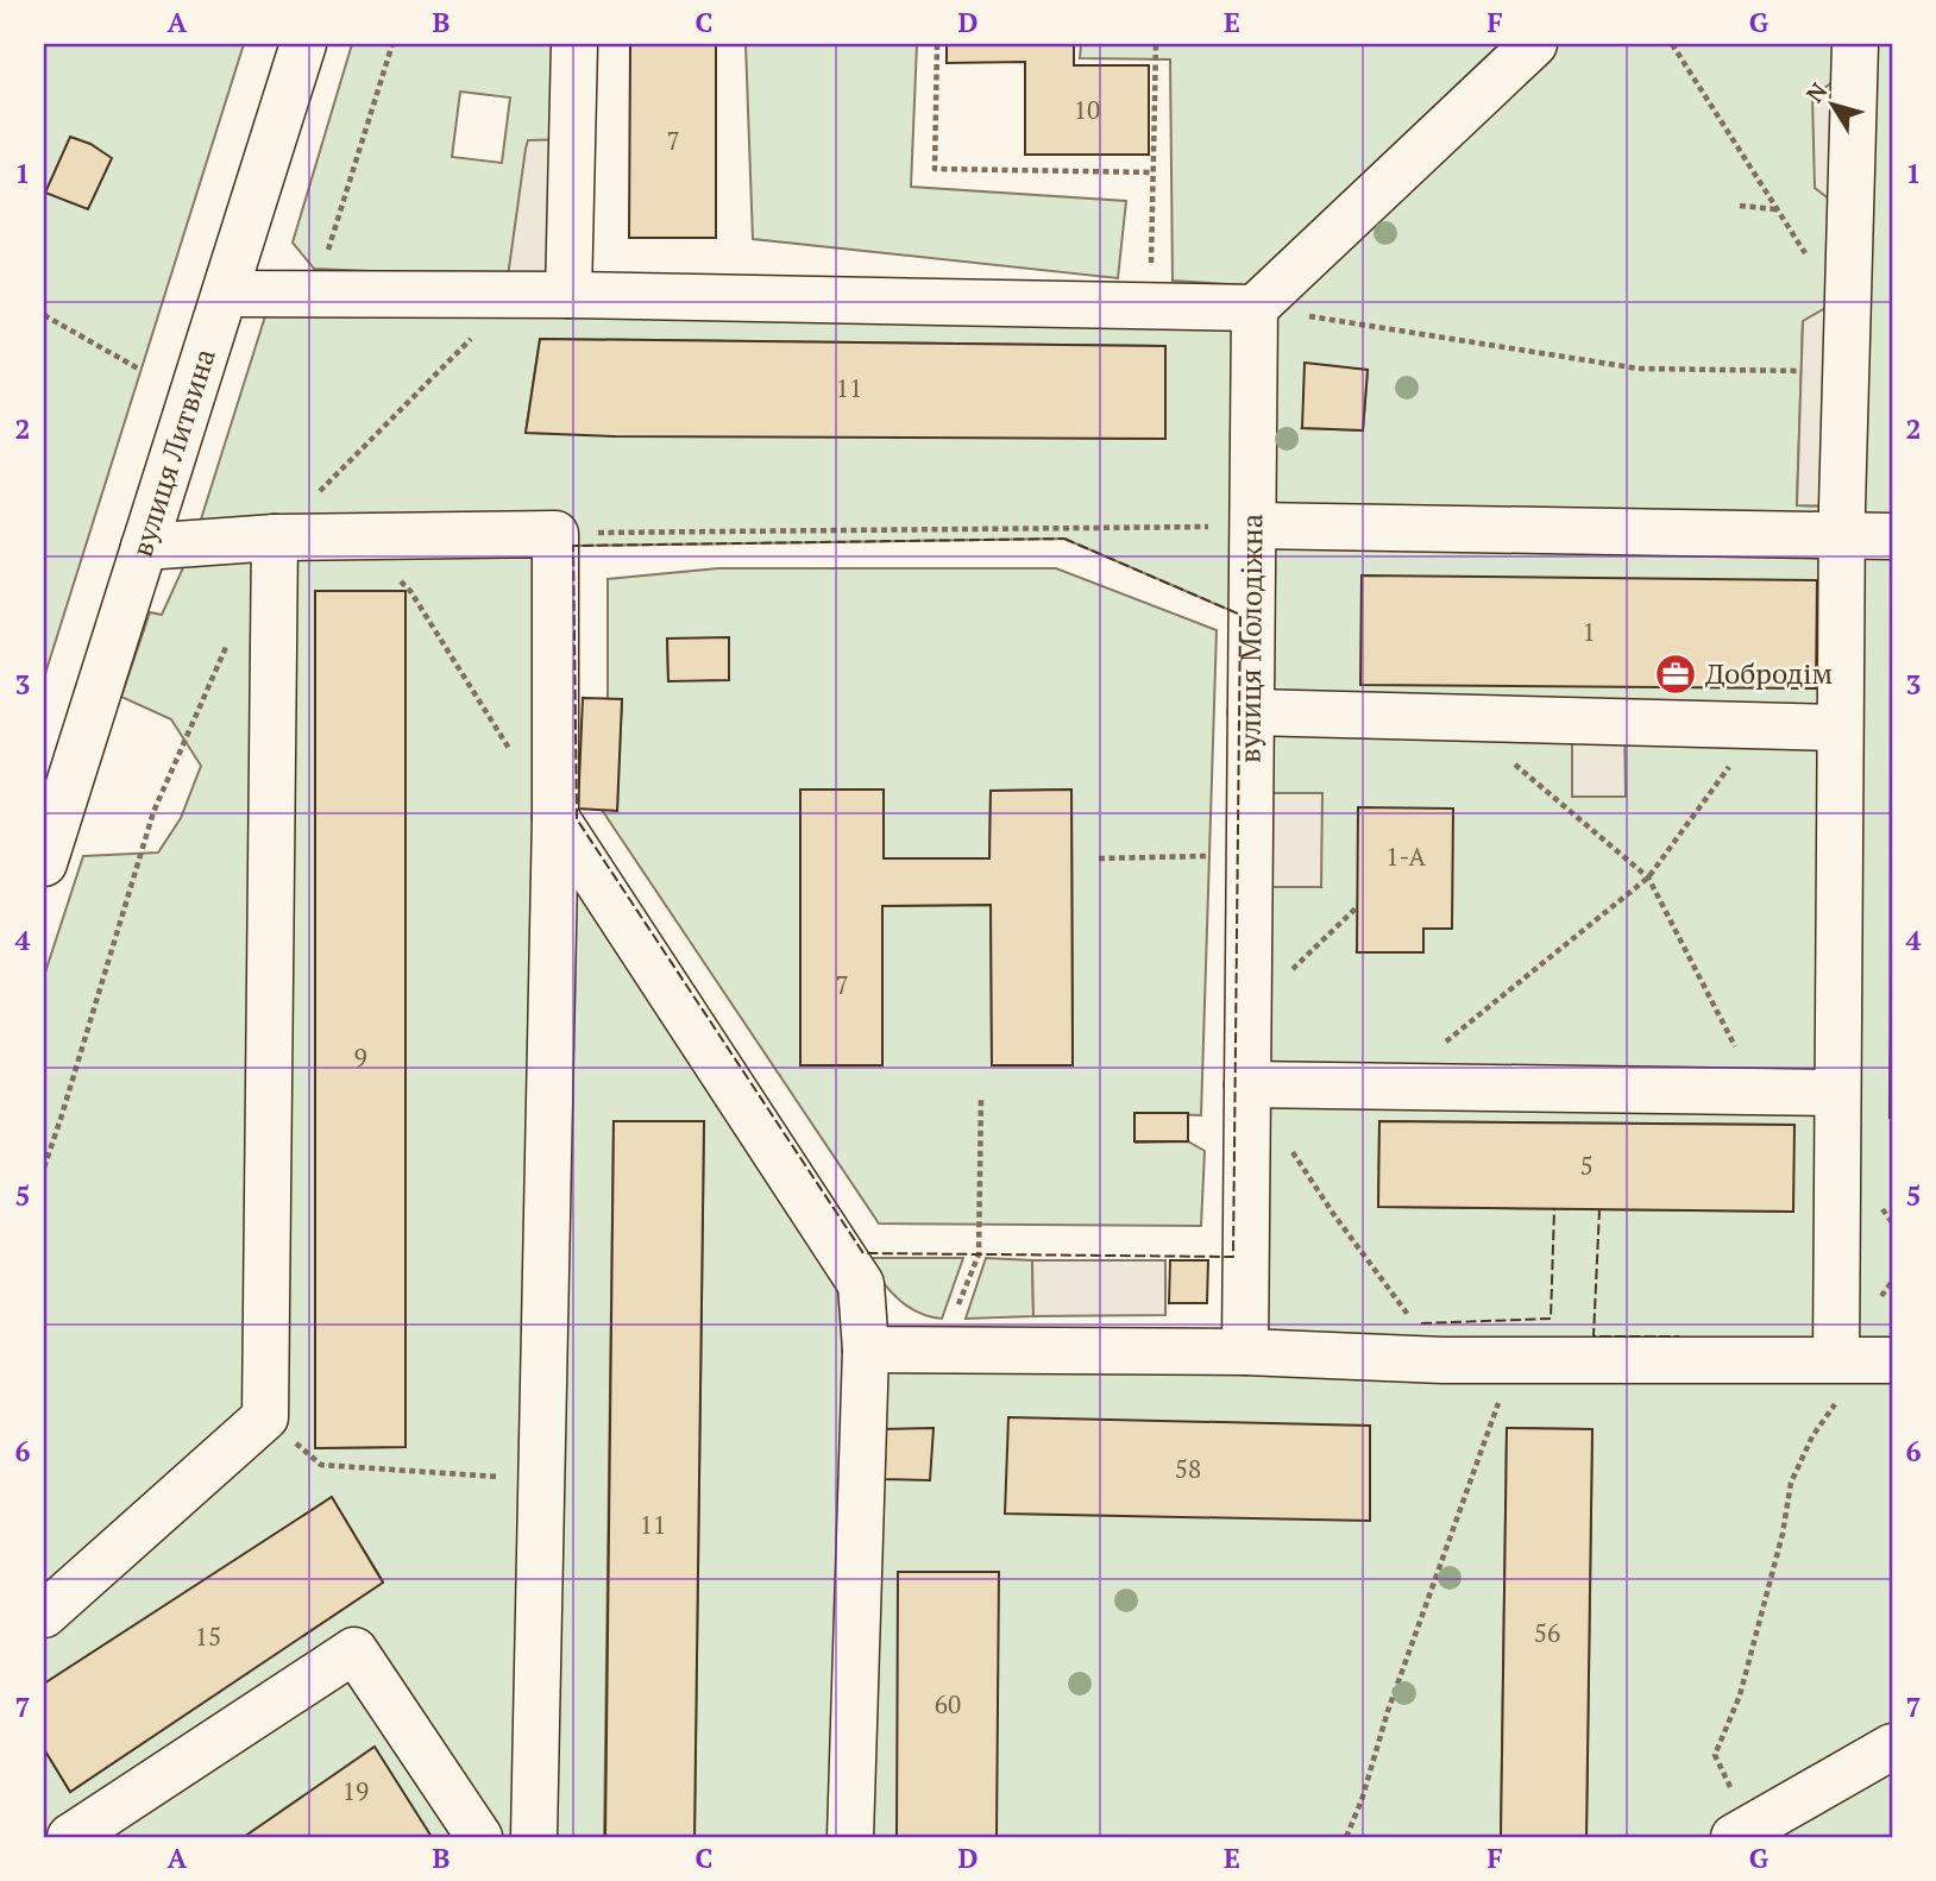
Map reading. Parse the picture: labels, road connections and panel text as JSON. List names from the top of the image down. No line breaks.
{"streets":{"street":["вулиця Литвина","вулиця Молодіжна"]},"places":{"office":["Добродім"]},"house_numbers":["10","7","11","1","1-А","7","9","5","58","11","56","15","60","19"],"north":"top left","grid":{"columns":["A","B","C","D","E","F","G"],"rows":["1","2","3","4","5","6","7"]}}
